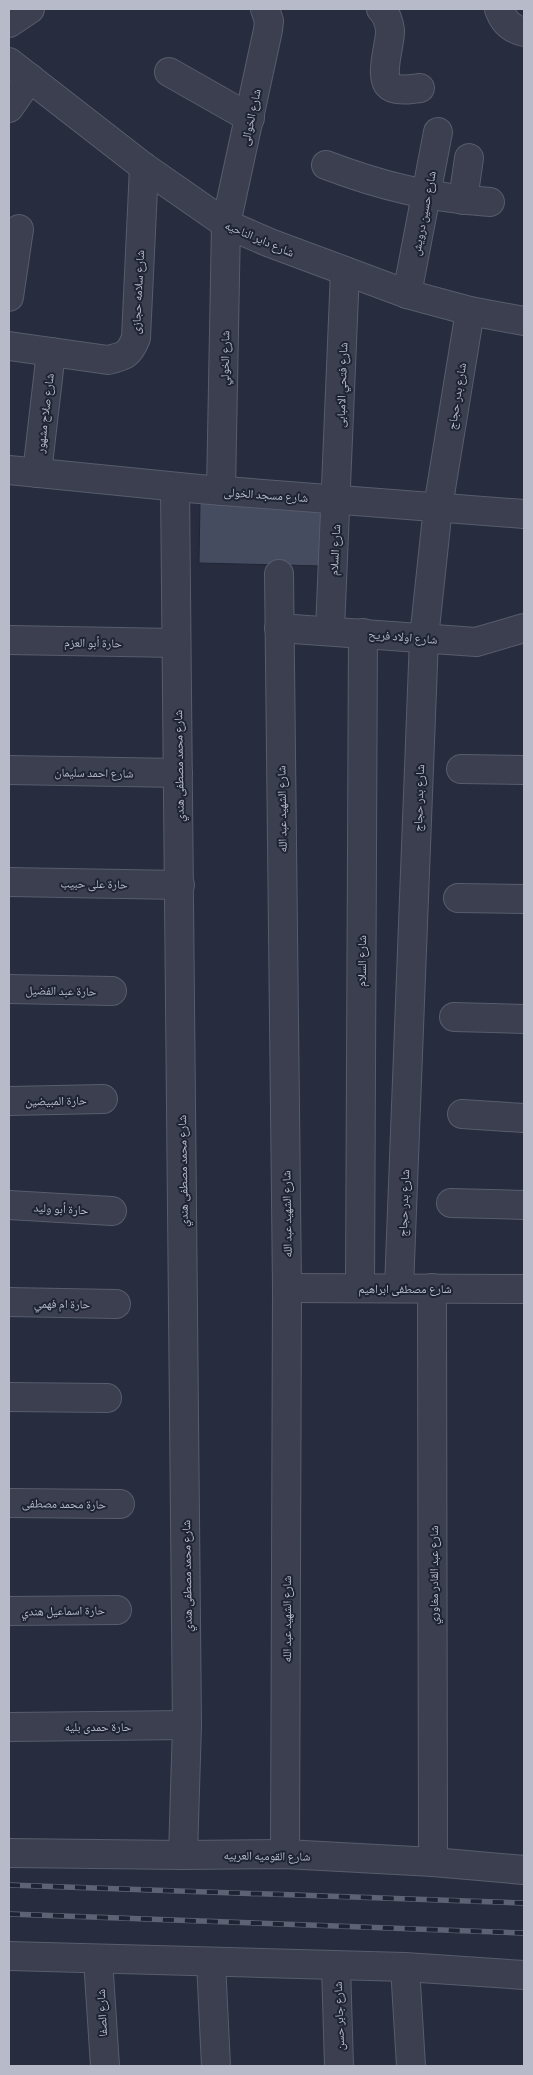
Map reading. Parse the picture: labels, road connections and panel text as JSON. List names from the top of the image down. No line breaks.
{"streets":{"street":["شارع الخوالى","شارع حسين درويش","شارع داير الناحيه","شارع سلامه حجازى","شارع الخولي","شارع فتحي الامبابى","شارع بدر حجاج","شارع صلاح مشهور","شارع مسجد الخولى","شارع السلام","شارع اولاد فريح","حارة أبو العزم","شارع محمد مصطفى هندي","شارع احمد سليمان","شارع الشهيد عبد الله","حارة على حبيب","حارة عبد الفضيل","حارة المبيضين","حارة أبو وليد","شارع مصطفى ابراهيم","حارة ام فهمي","حارة محمد مصطفى","شارع عبد القادر مغاوري","حارة اسماعيل هندي","حارة حمدى بليه","شارع القوميه العربيه","شارع الصفا","شارع جابر حسن"]},"crossings":[["شارع الخوالى","شارع داير الناحيه"],["شارع الخوالى","شارع الخولي"],["شارع حسين درويش","شارع داير الناحيه"],["شارع داير الناحيه","شارع سلامه حجازى"],["شارع داير الناحيه","شارع الخولي"],["شارع داير الناحيه","شارع فتحي الامبابى"],["شارع داير الناحيه","شارع بدر حجاج"],["شارع سلامه حجازى","شارع صلاح مشهور"],["شارع الخولي","شارع مسجد الخولى"],["شارع فتحي الامبابى","شارع مسجد الخولى"],["شارع فتحي الامبابى","شارع السلام"],["شارع بدر حجاج","شارع مسجد الخولى"],["شارع بدر حجاج","شارع اولاد فريح"],["شارع بدر حجاج","شارع مصطفى ابراهيم"],["شارع صلاح مشهور","شارع مسجد الخولى"],["شارع مسجد الخولى","شارع السلام"],["شارع مسجد الخولى","شارع محمد مصطفى هندي"],["شارع السلام","شارع اولاد فريح"],["شارع السلام","شارع مصطفى ابراهيم"],["شارع اولاد فريح","شارع الشهيد عبد الله"],["حارة أبو العزم","شارع محمد مصطفى هندي"],["شارع محمد مصطفى هندي","شارع احمد سليمان"],["شارع محمد مصطفى هندي","حارة على حبيب"],["شارع محمد مصطفى هندي","حارة حمدى بليه"],["شارع محمد مصطفى هندي","شارع القوميه العربيه"],["شارع الشهيد عبد الله","شارع مصطفى ابراهيم"],["شارع الشهيد عبد الله","شارع القوميه العربيه"],["شارع مصطفى ابراهيم","شارع عبد القادر مغاوري"],["شارع عبد القادر مغاوري","شارع القوميه العربيه"]]}
